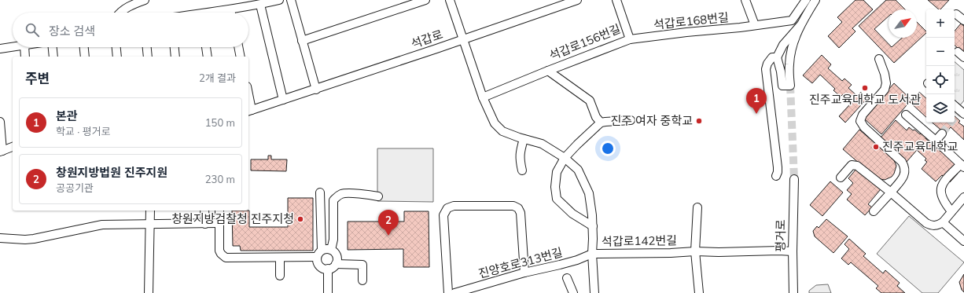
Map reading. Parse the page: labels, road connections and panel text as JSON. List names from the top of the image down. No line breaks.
{"streets":{"street":["석갑로168번길","석갑로","석갑로156번길","평거로","석갑로142번길","진양호로313번길"]},"crossings":[["석갑로168번길","석갑로156번길"],["석갑로","석갑로142번길"],["석갑로156번길","석갑로142번길"],["평거로","석갑로142번길"],["석갑로142번길","진양호로313번길"]],"places":["진주교육대학교 도서관","진주 여자 중학교","진주교육대학교","창원지방검찰청 진주지청"],"north":"top right","page":{"map_buttons":["+","−"],"search":"장소 검색","heading":["주변","2개 결과"],"pins":["1","2"],"list":[{"mark":"1","name":"본관","note":"학교 · 평거로","value":"150 m"},{"mark":"2","name":"창원지방법원 진주지원","note":"공공기관","value":"230 m"}]}}
